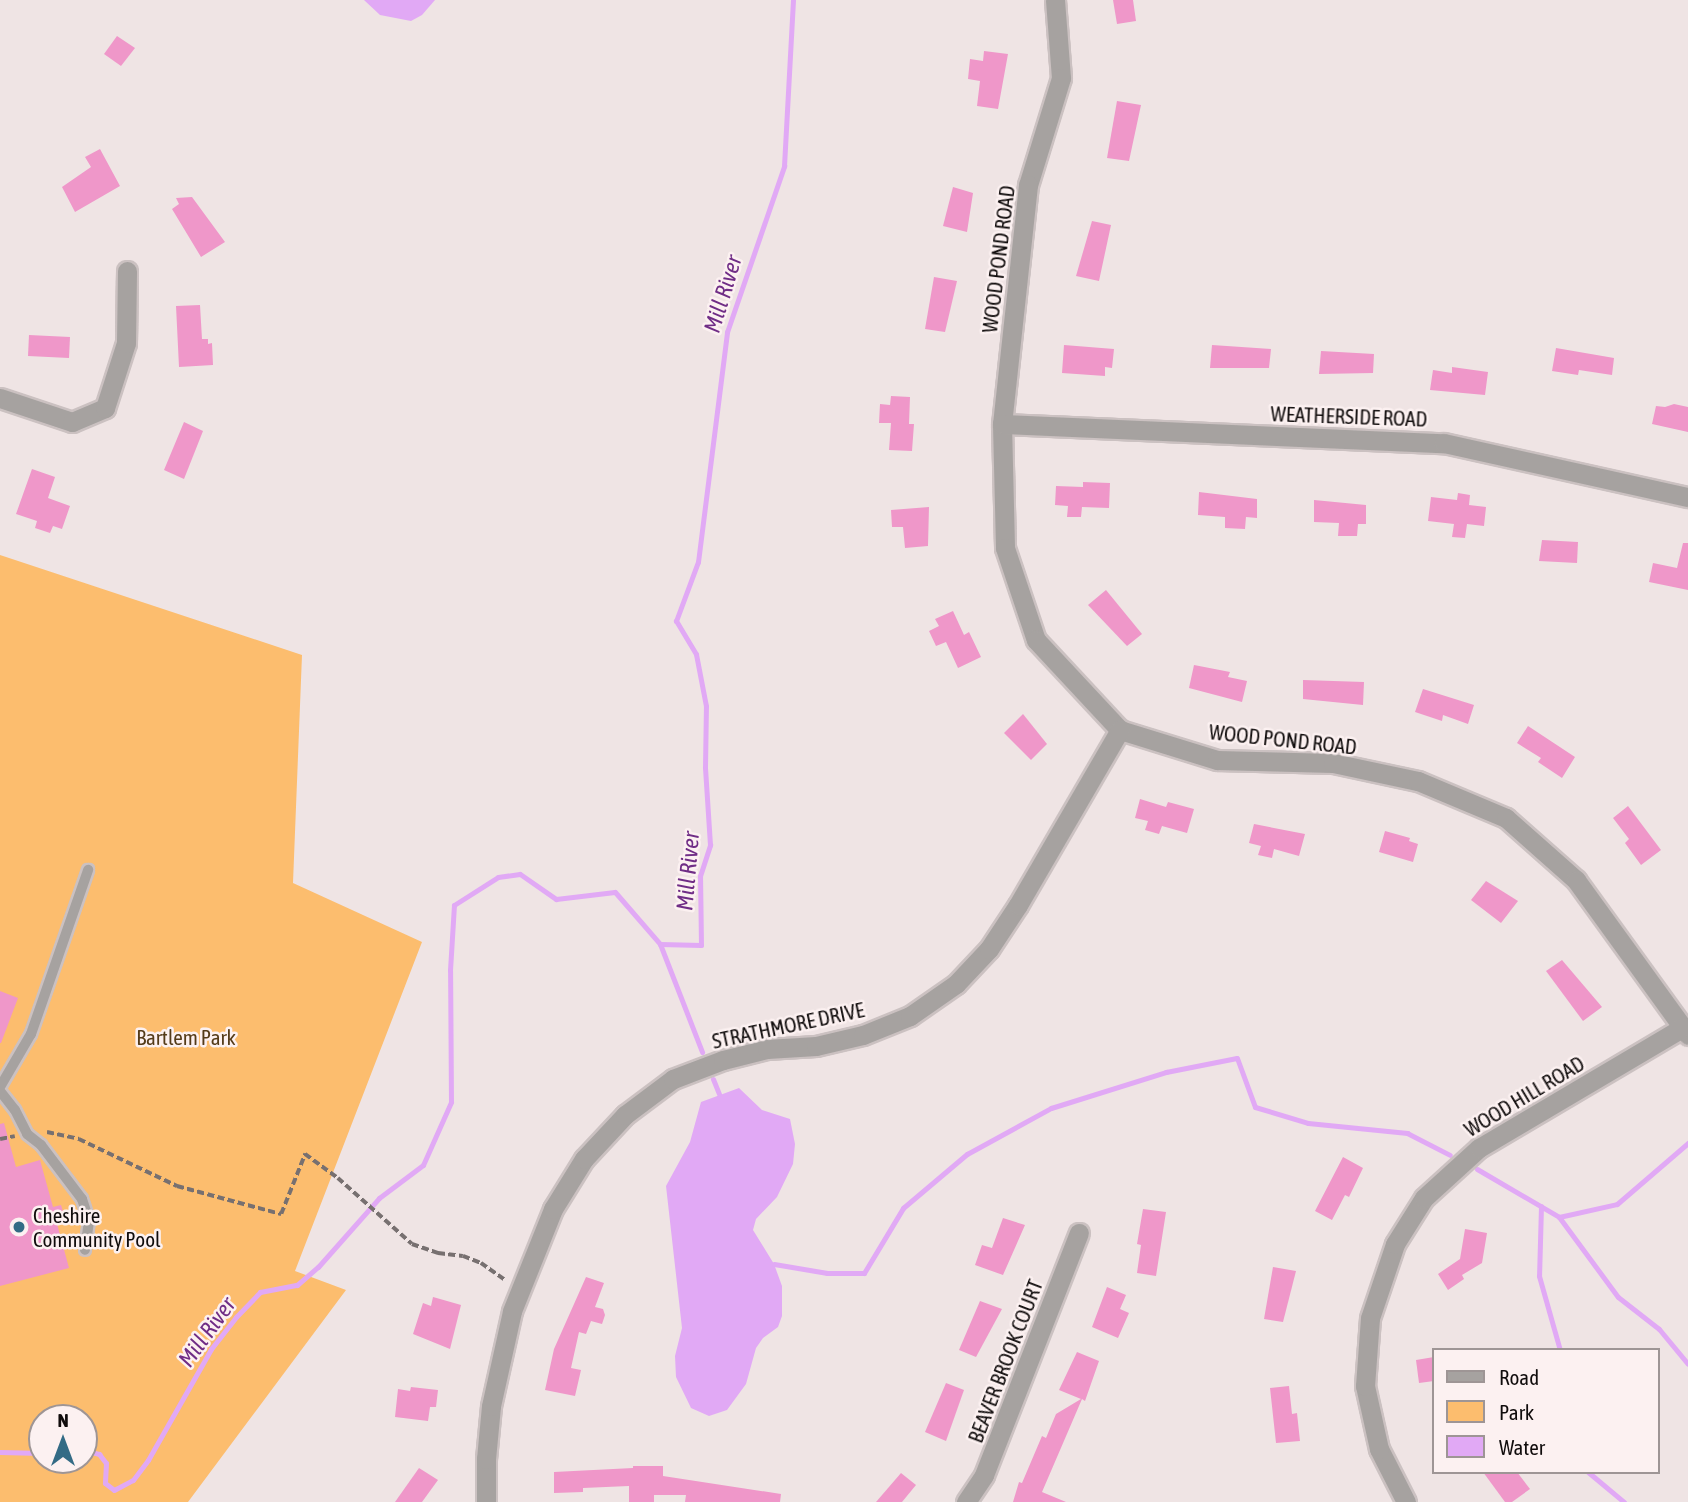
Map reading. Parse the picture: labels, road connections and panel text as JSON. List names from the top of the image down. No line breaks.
{"streets":{"street":["WOOD POND ROAD","WEATHERSIDE ROAD","STRATHMORE DRIVE","WOOD HILL ROAD","BEAVER BROOK COURT"]},"crossings":[["WOOD POND ROAD","WEATHERSIDE ROAD"],["WOOD POND ROAD","STRATHMORE DRIVE"],["WOOD POND ROAD","WOOD HILL ROAD"]],"water":["Mill River"],"parks":["Bartlem Park"],"places":["Cheshire Community Pool"],"legend":["Road","Park","Water"],"north":"top"}
